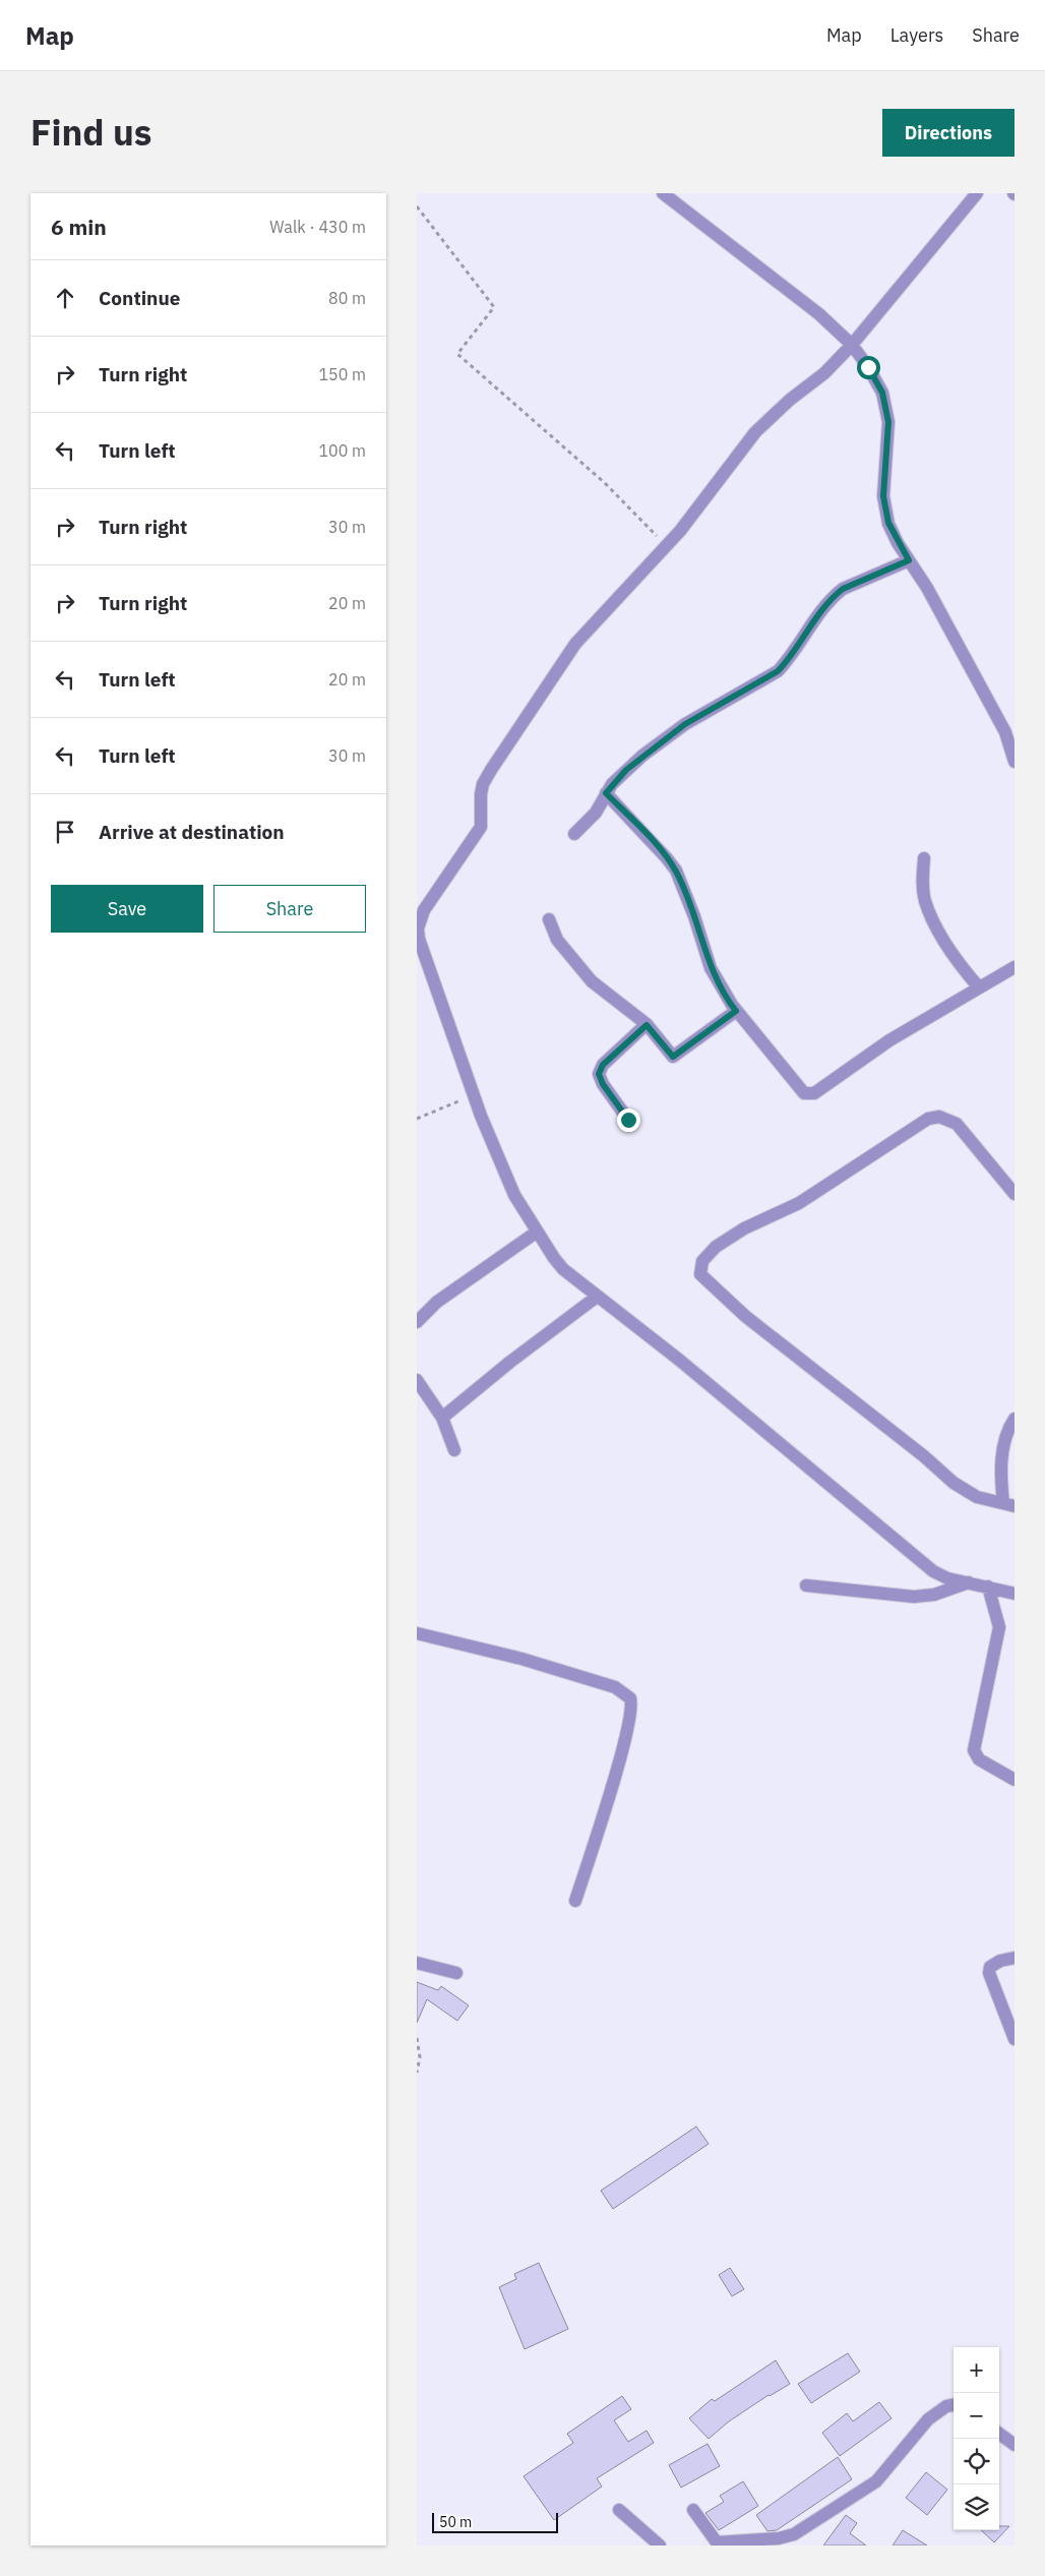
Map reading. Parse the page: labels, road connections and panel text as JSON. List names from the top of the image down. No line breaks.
{"scale_bar":"50 m","page":{"header":"Map","nav":["Map","Layers","Share"],"title":"Find us","buttons":["Directions",["Save","Share"]],"heading":["6 min","Walk · 430 m"],"list":[["Continue","80 m"],["Turn right","150 m"],["Turn left","100 m"],["Turn right","30 m"],["Turn right","20 m"],["Turn left","20 m"],["Turn left","30 m"],"Arrive at destination"],"map_buttons":["+","−"],"scale":"50 m"}}
